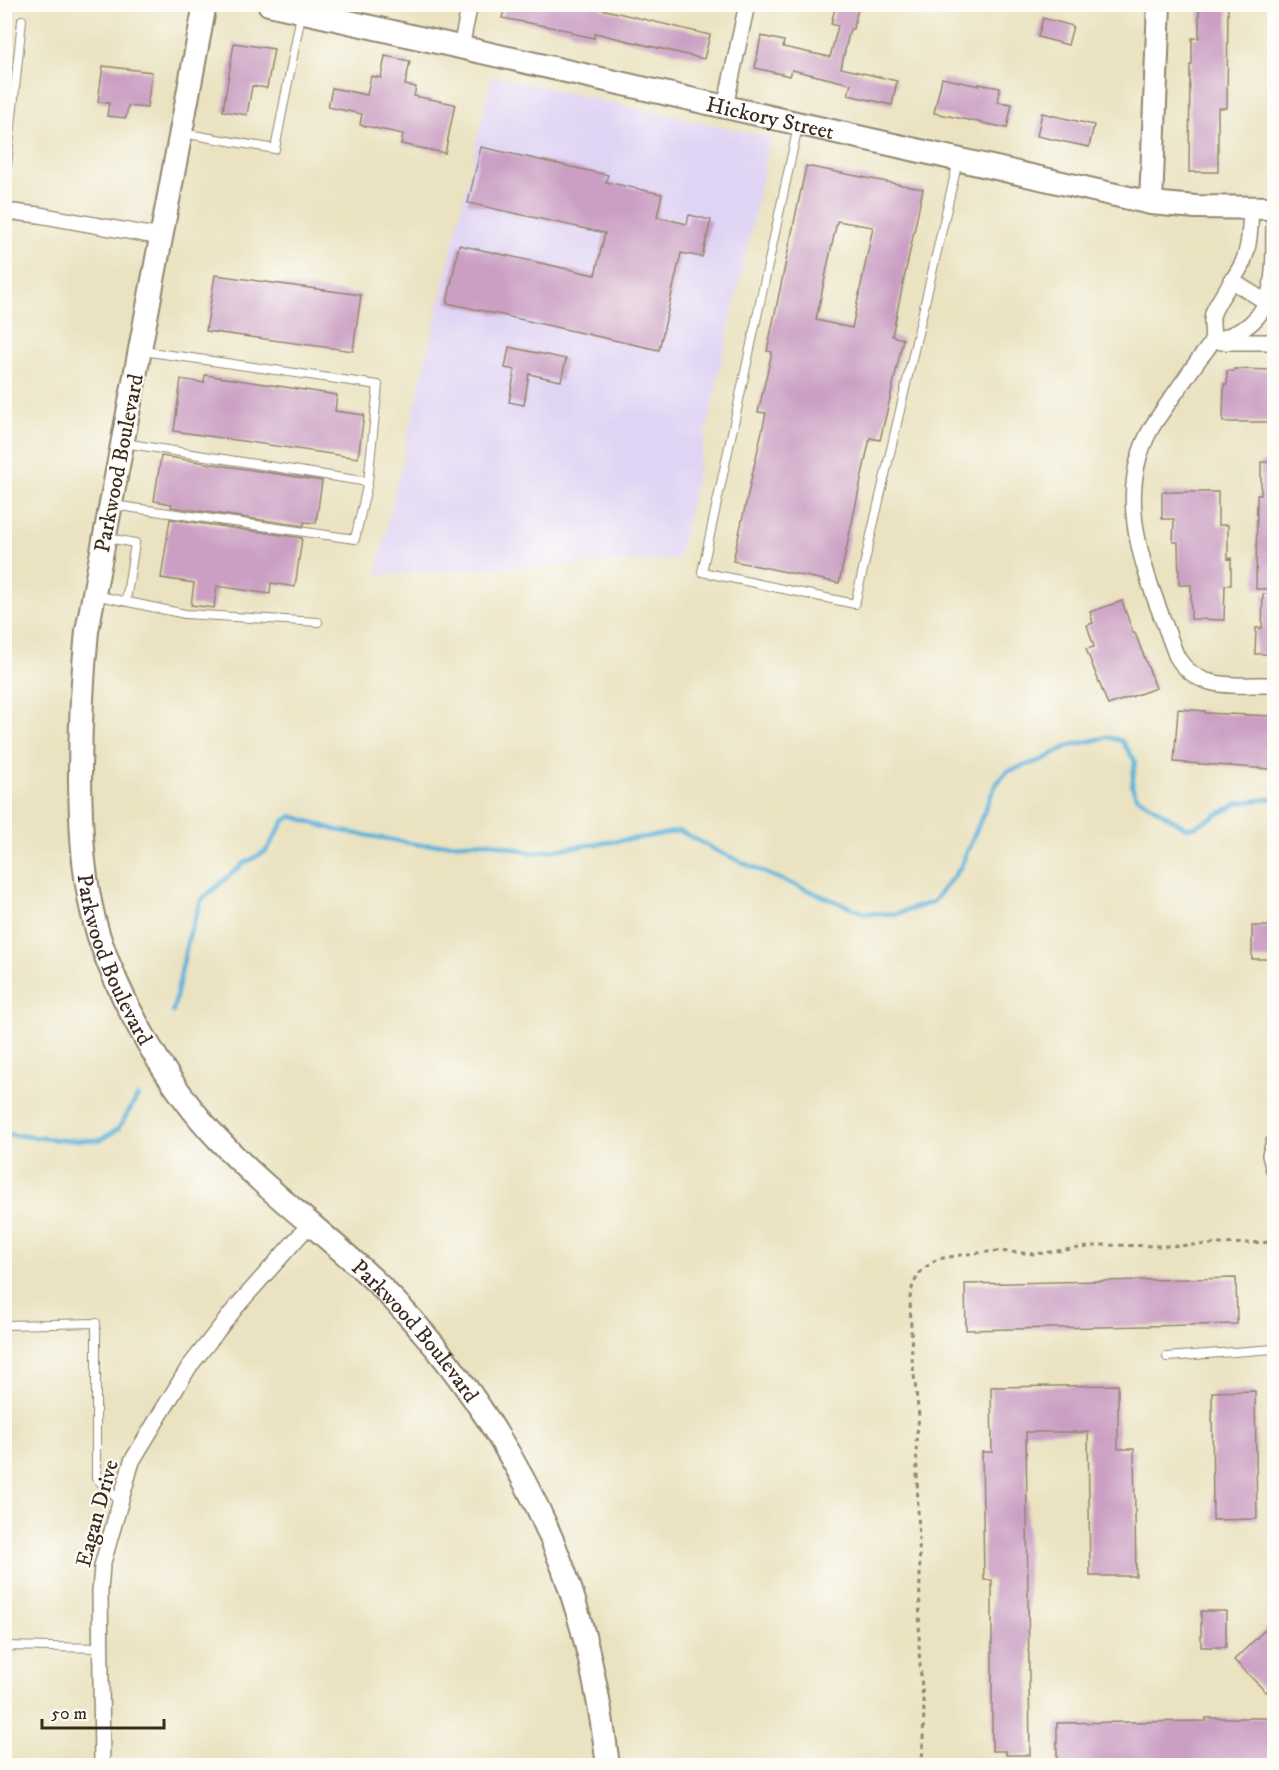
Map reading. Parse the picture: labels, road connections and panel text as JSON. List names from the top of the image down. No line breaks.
{"streets":{"main road":["Hickory Street","Parkwood Boulevard"],"street":["Eagan Drive"]},"crossings":[["Parkwood Boulevard","Eagan Drive"]],"scale_bar":"50 m"}
